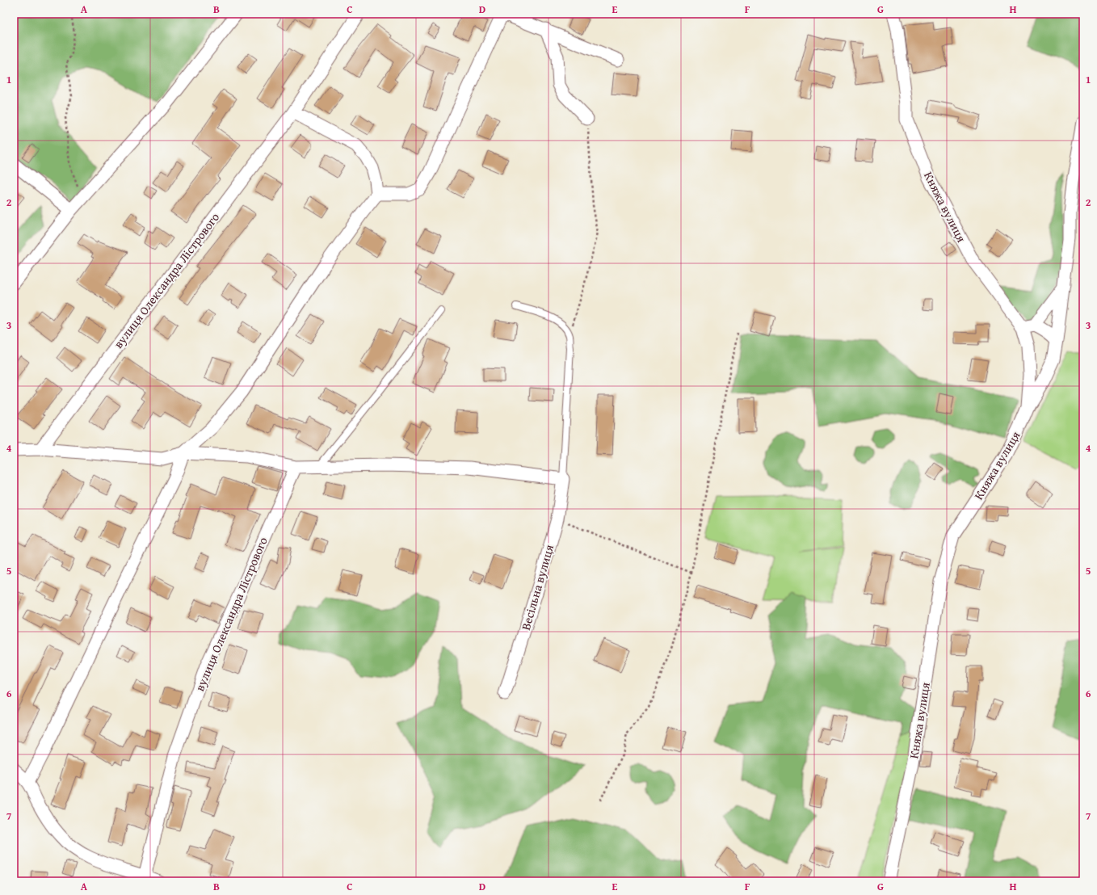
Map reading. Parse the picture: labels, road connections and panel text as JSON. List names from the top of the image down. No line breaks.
{"streets":{"street":["Княжа вулиця","вулиця Олександра Лістрового","Весільна вулиця"]},"grid":{"columns":["A","B","C","D","E","F","G","H"],"rows":["1","2","3","4","5","6","7"]}}
